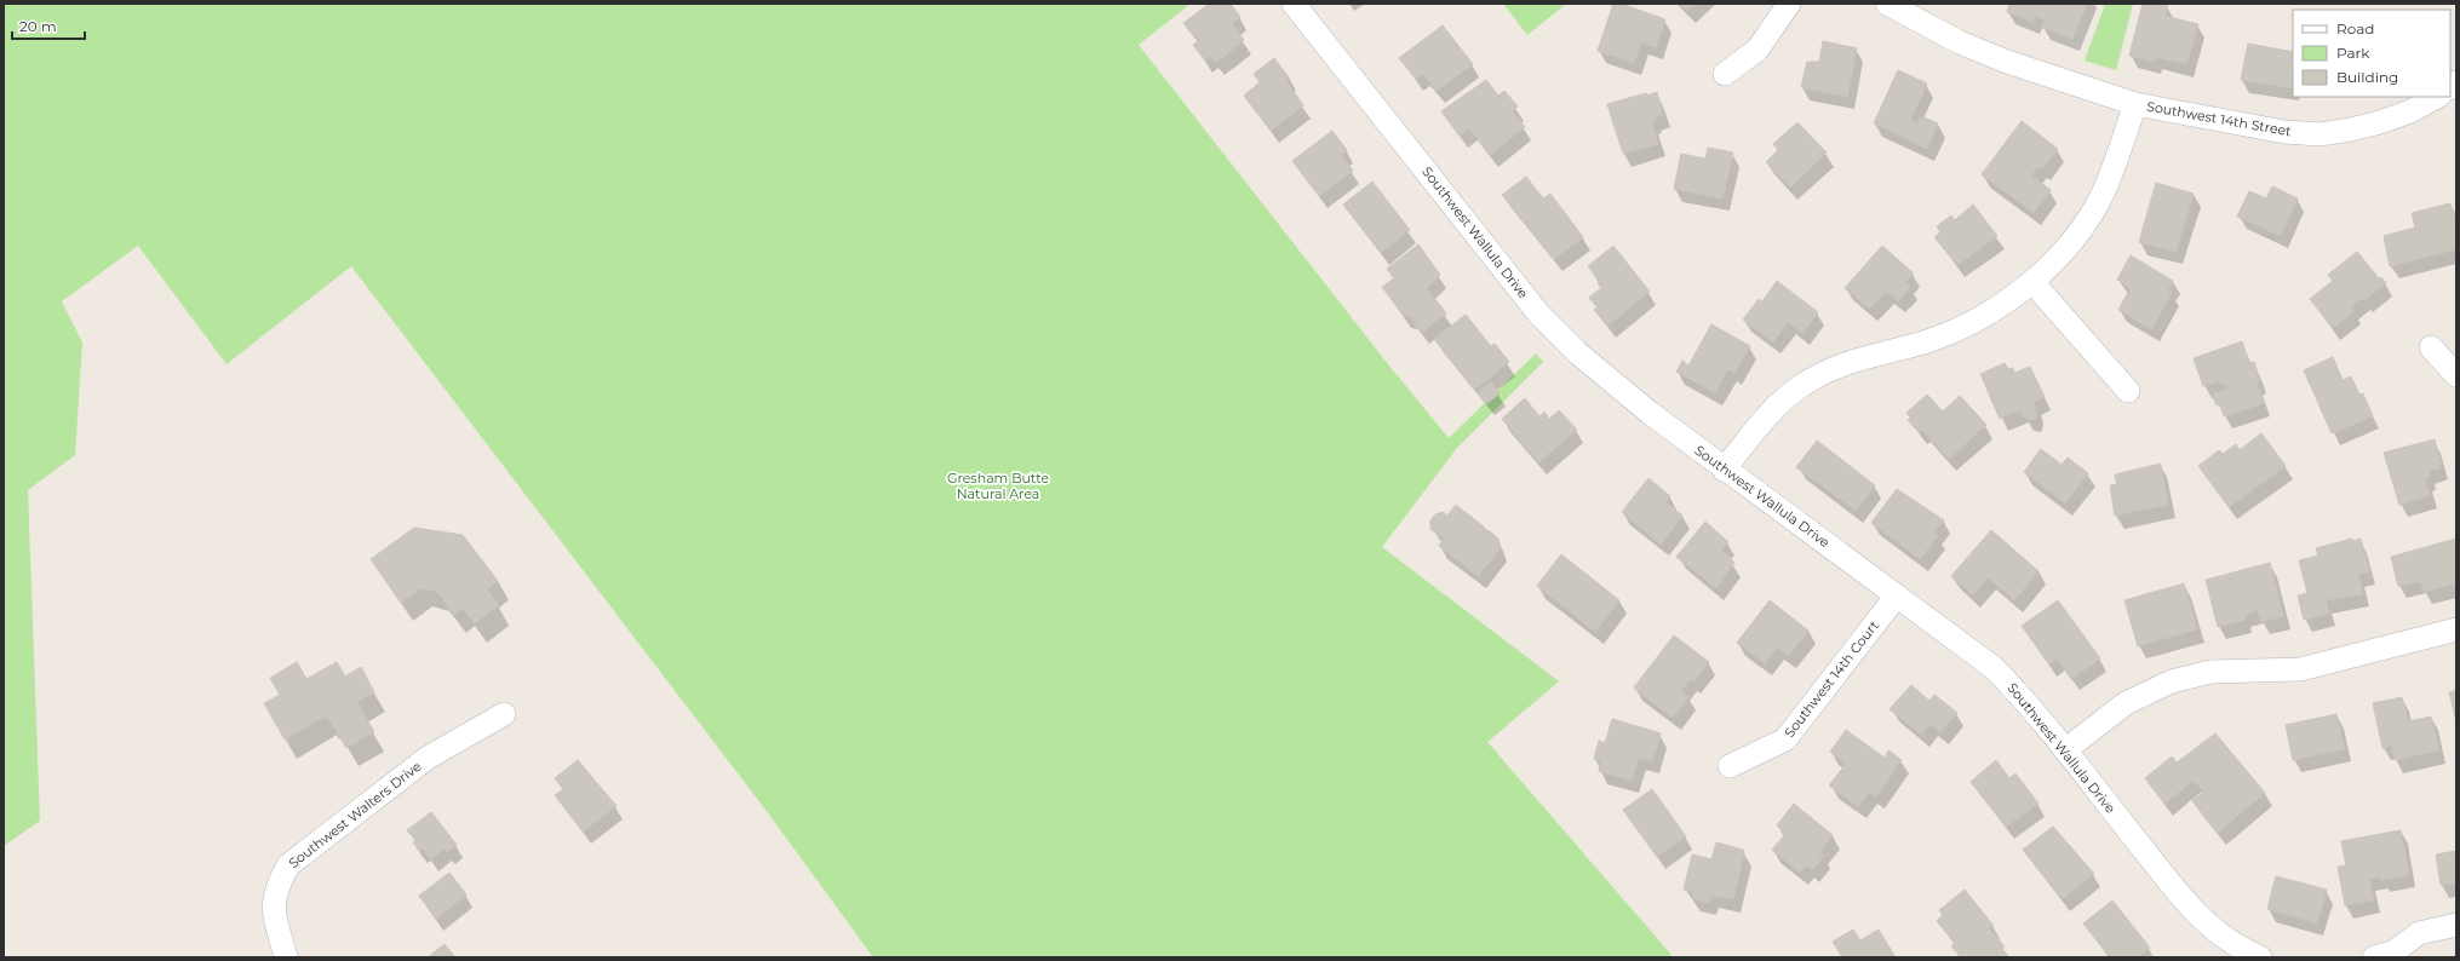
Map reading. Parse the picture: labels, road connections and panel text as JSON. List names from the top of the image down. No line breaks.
{"streets":{"street":["Southwest 14th Street","Southwest Wallula Drive","Southwest 14th Court","Southwest Walters Drive"]},"crossings":[["Southwest 14th Street","Southwest Wallula Drive"],["Southwest Wallula Drive","Southwest 14th Court"]],"parks":["Gresham Butte Natural Area"],"legend":["Road","Park","Building"],"scale_bar":"20 m"}
